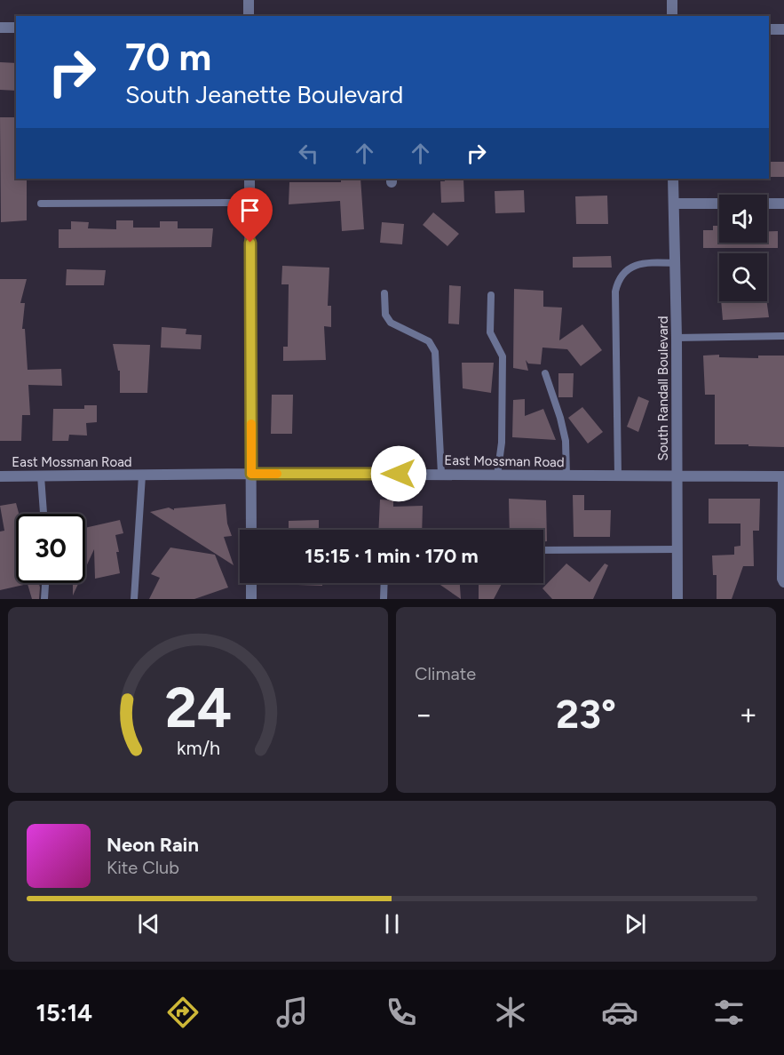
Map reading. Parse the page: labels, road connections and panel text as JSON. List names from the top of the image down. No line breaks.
{"streets":{"street":["South Randall Boulevard","East Mossman Road"]},"crossings":[["South Randall Boulevard","East Mossman Road"]],"page":{"turn":["70 m","South Jeanette Boulevard"],"limit":"30","trip":"15:15 · 1 min · 170 m","tile":"Climate","heat":["−","23°","+"],"song":["Neon Rain","Kite Club"],"tabs":"15:14","gauge":["24","km/h"]}}
